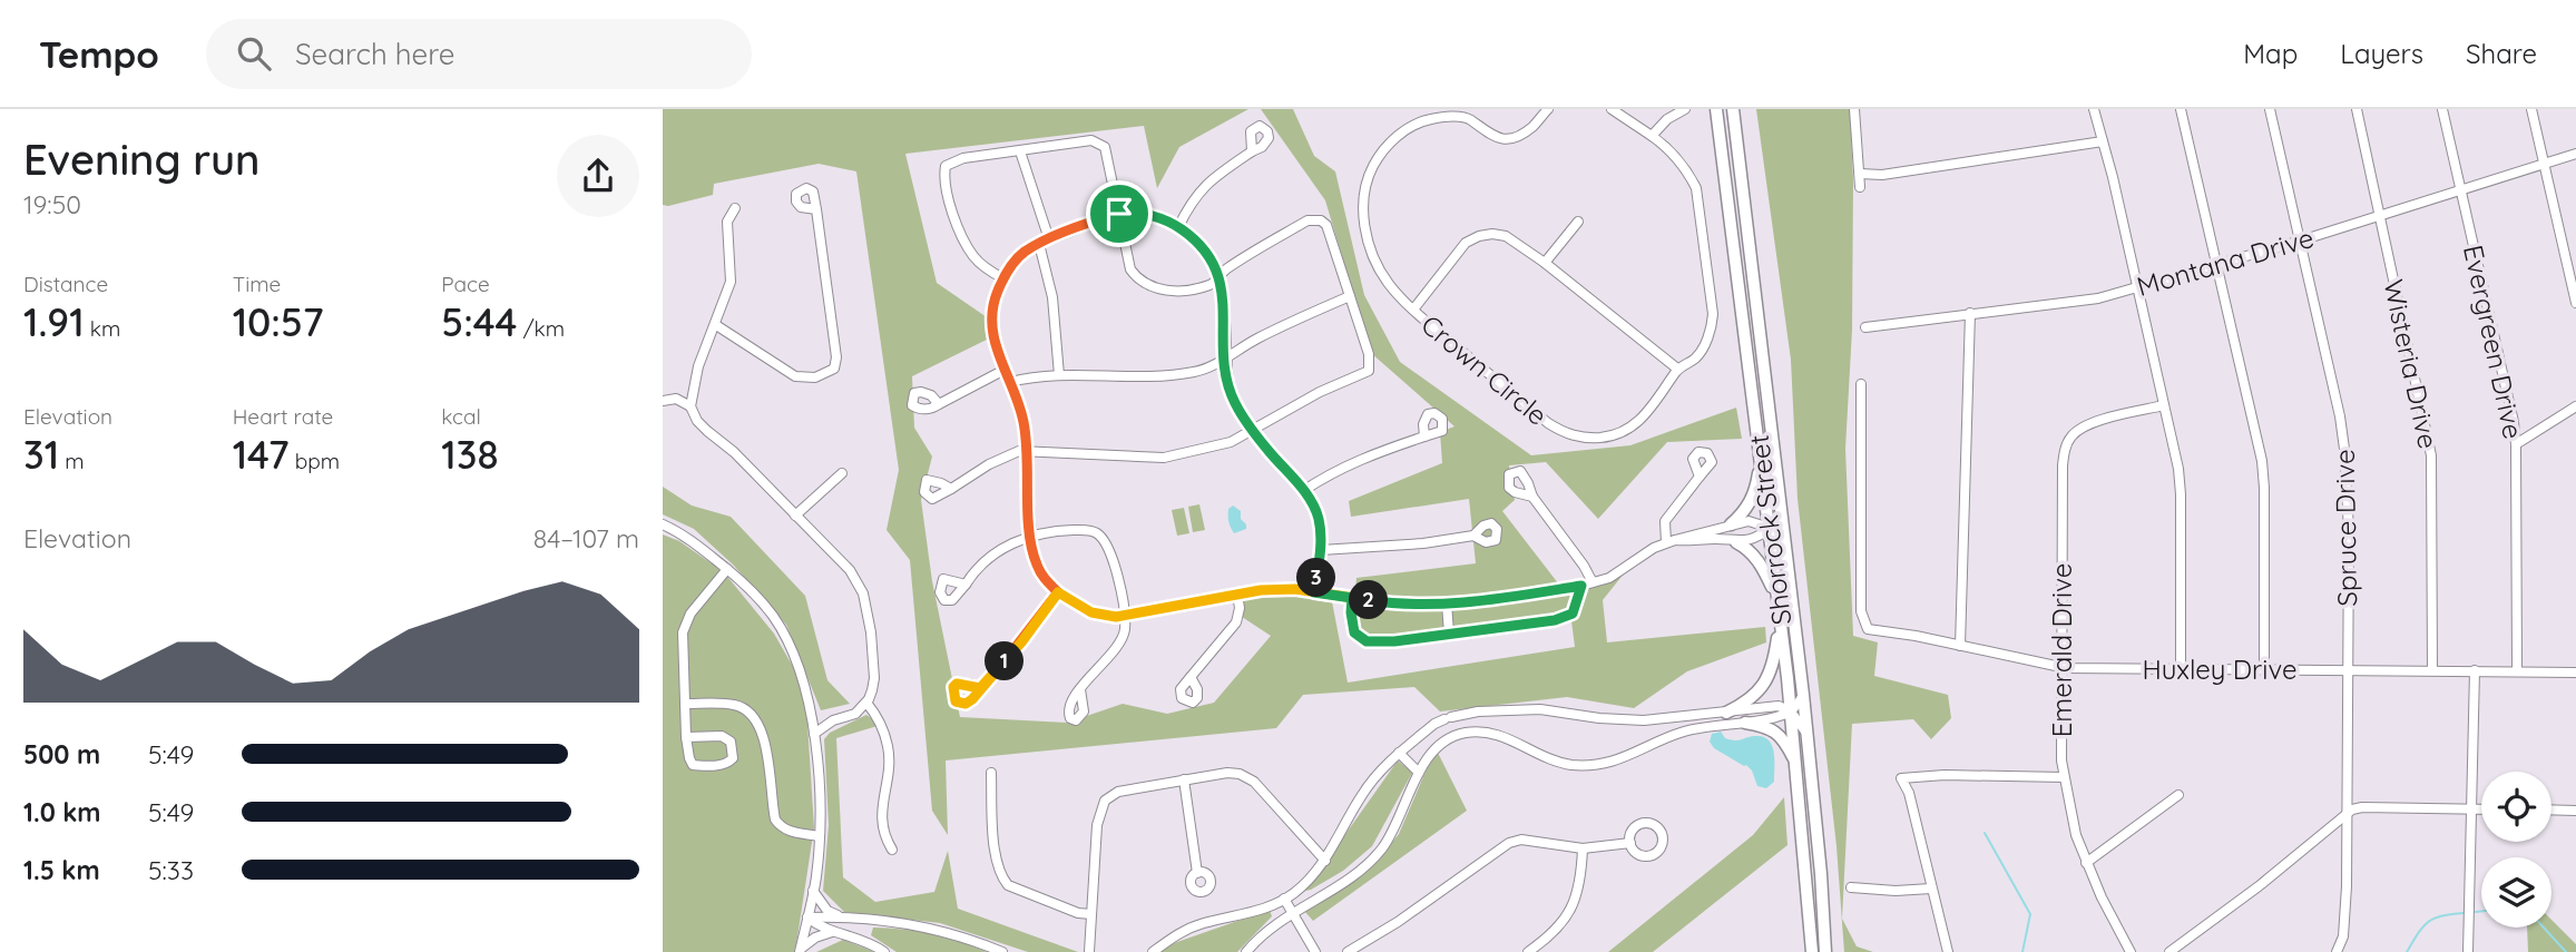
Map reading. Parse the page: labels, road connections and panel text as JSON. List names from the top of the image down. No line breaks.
{"streets":{"main road":["Shorrock Street"],"street":["Montana Drive","Evergreen Drive","Wisteria Drive","Crown Circle","Spruce Drive","Emerald Drive","Huxley Drive"]},"crossings":[["Montana Drive","Evergreen Drive"],["Montana Drive","Wisteria Drive"],["Montana Drive","Spruce Drive"],["Evergreen Drive","Huxley Drive"],["Wisteria Drive","Huxley Drive"],["Spruce Drive","Huxley Drive"],["Emerald Drive","Huxley Drive"]],"page":{"header":"Tempo","search":"Search here","nav":["Map","Layers","Share"],"heading":["Evening run","19:50"],"stats":[["Distance","1.91 km"],["Time","10:57"],["Pace","5:44 /km"],["Elevation","31 m"],["Heart rate","147 bpm"],["kcal","138"]],"chart":["Elevation","84–107 m"],"pins":["3","2","1"],"list":[{"name":"500 m","note":"5:49"},{"name":"1.0 km","note":"5:49"},{"name":"1.5 km","note":"5:33"}]}}
